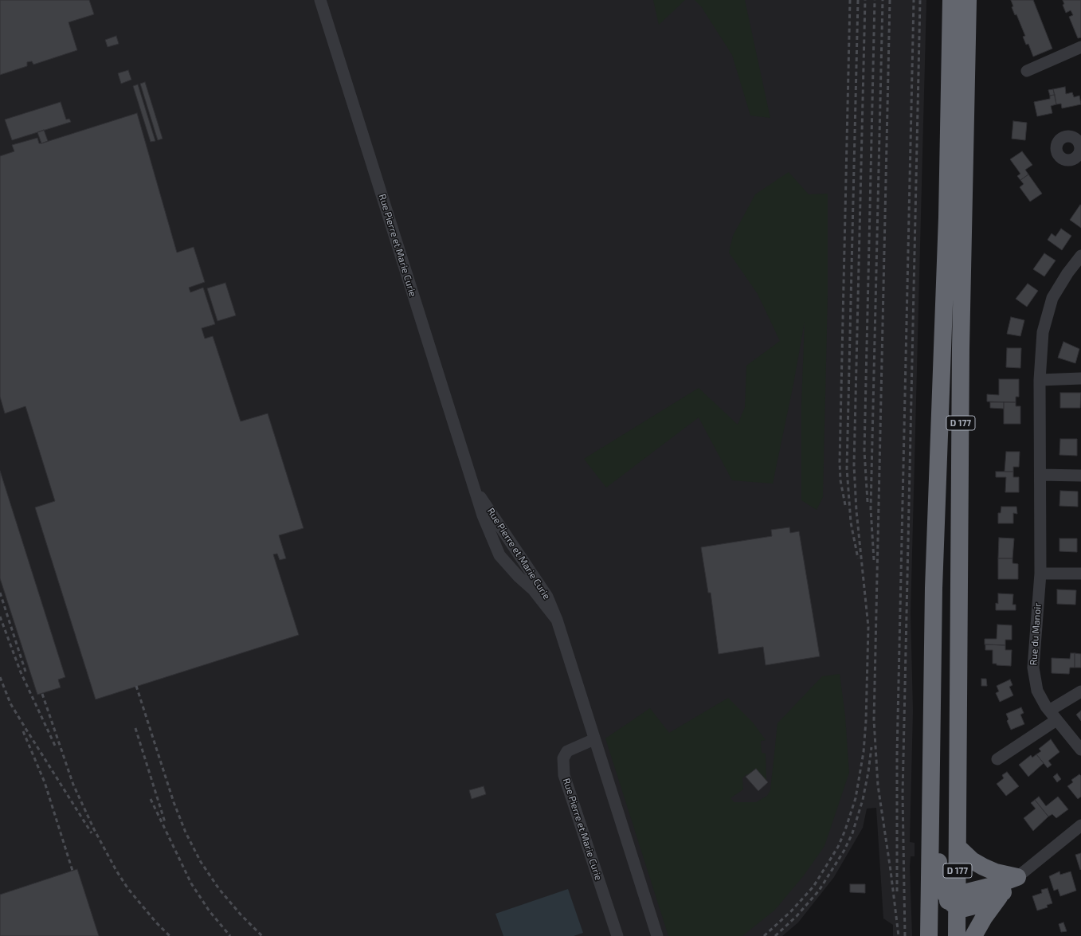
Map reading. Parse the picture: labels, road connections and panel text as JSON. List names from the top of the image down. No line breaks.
{"streets":{"highway":["D 177"],"street":["Rue Pierre et Marie Curie","Rue du Manoir"]}}
